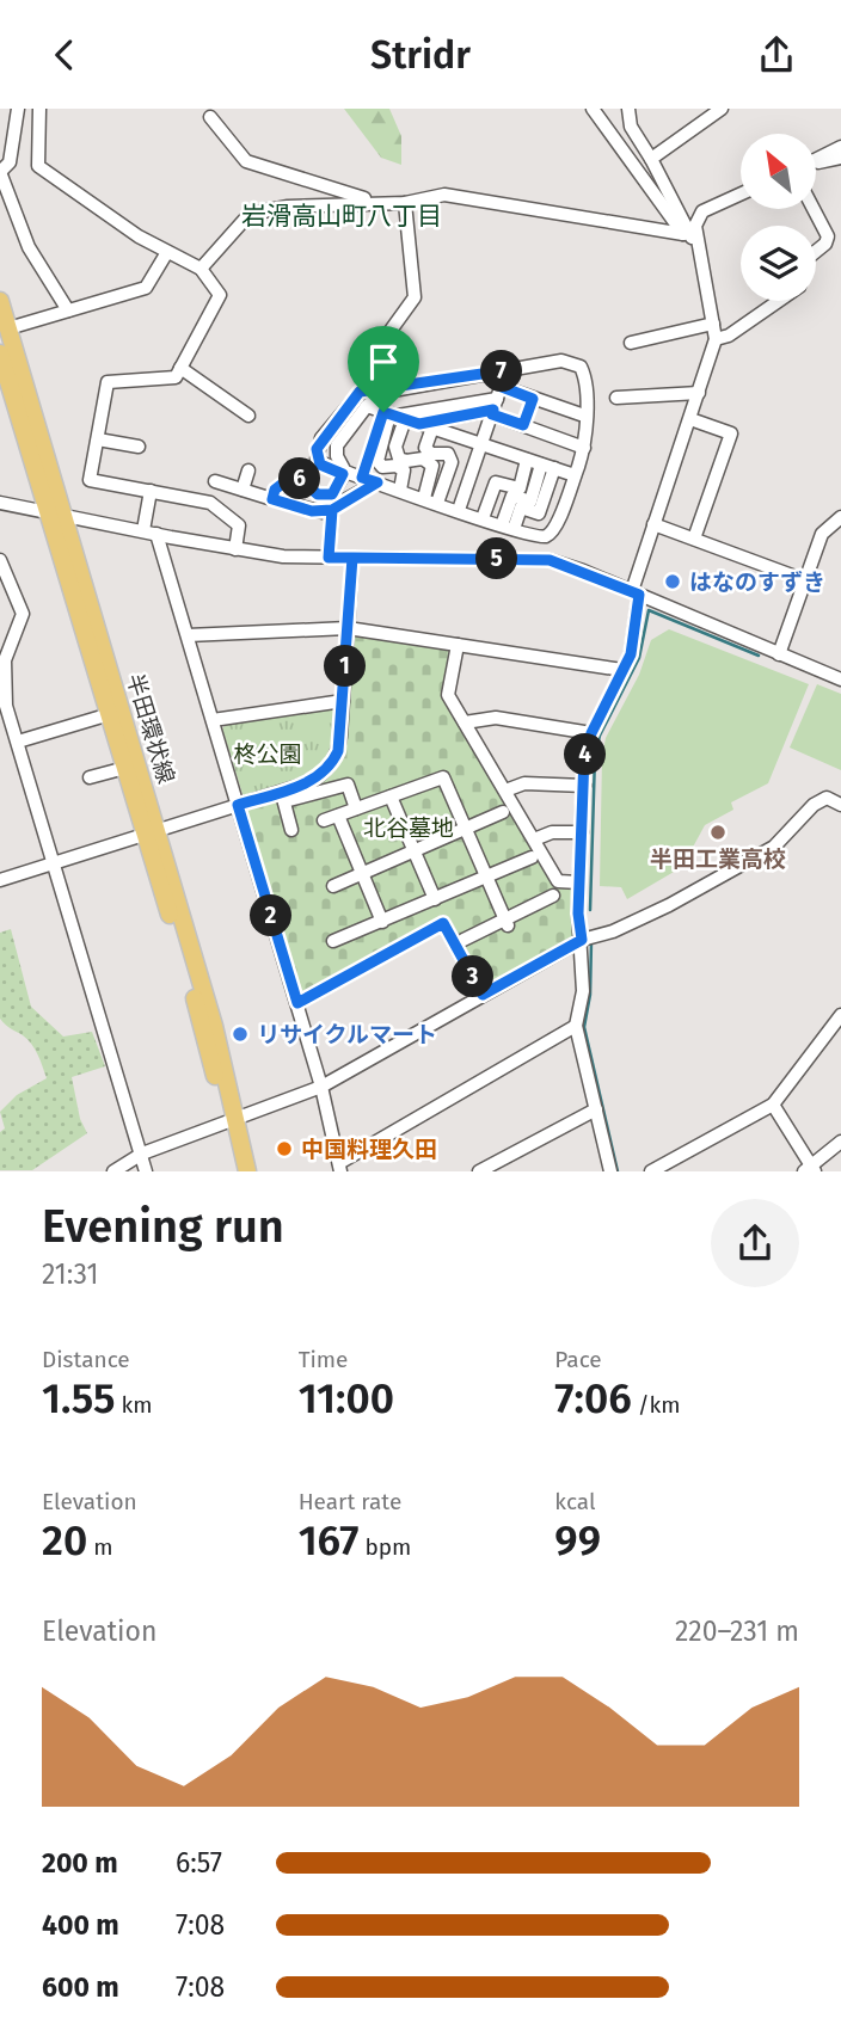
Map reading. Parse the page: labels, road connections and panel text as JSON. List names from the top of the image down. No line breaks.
{"streets":{"main road":["半田環状線"]},"districts":["岩滑高山町八丁目"],"parks":["柊公園","北谷墓地"],"places":["はなのすずき","半田工業高校","リサイクルマート","中国料理久田"],"north":"top left","page":{"header":"Stridr","pins":["7","6","5","1","4","2","3"],"heading":["Evening run","21:31"],"stats":[["Distance","1.55 km"],["Time","11:00"],["Pace","7:06 /km"],["Elevation","20 m"],["Heart rate","167 bpm"],["kcal","99"]],"chart":["Elevation","220–231 m"],"list":[{"name":"200 m","note":"6:57"},{"name":"400 m","note":"7:08"},{"name":"600 m","note":"7:08"}]}}
